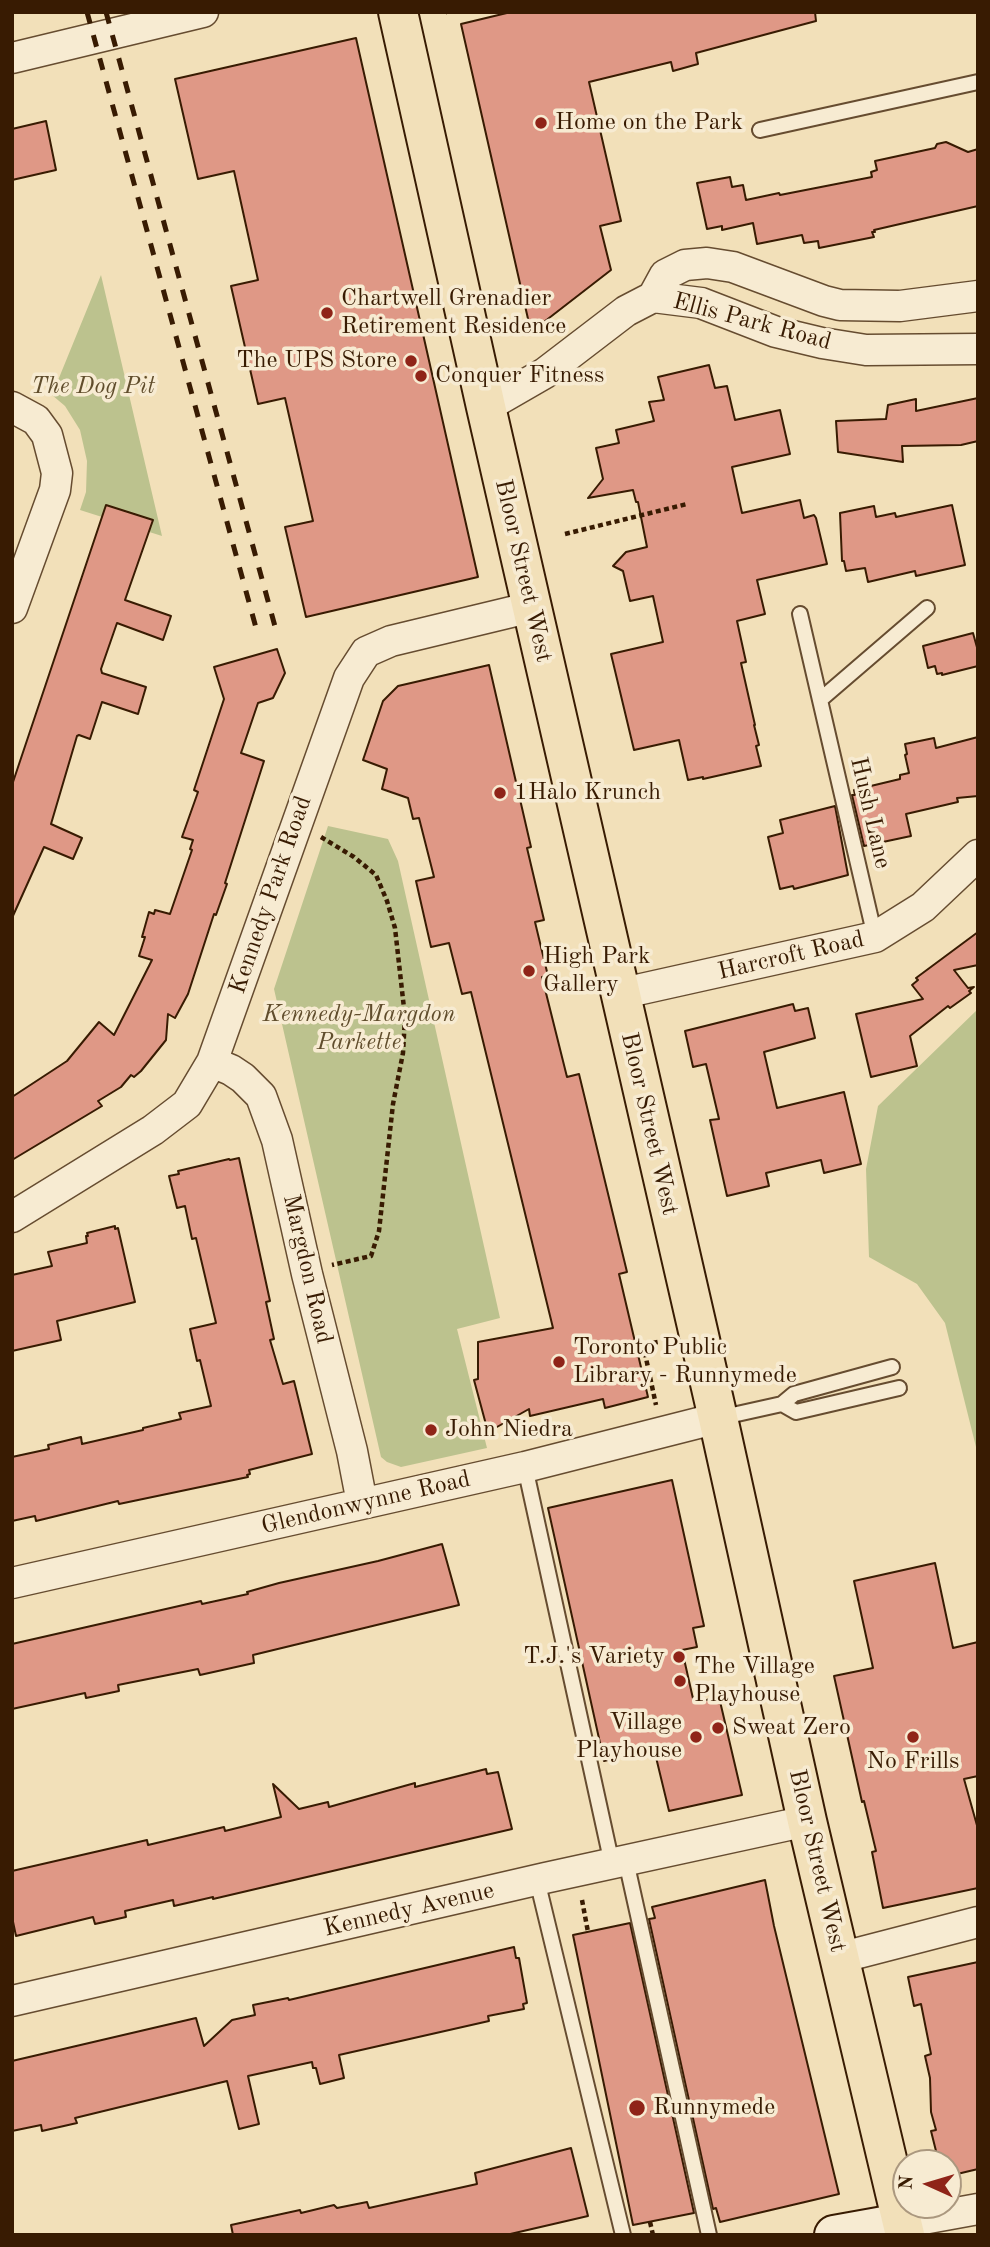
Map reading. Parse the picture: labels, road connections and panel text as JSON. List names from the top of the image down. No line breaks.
{"streets":{"main road":["Bloor Street West"],"street":["Ellis Park Road","Kennedy Park Road","Harcroft Road","Margdon Road","Glendonwynne Road","Kennedy Avenue"],"lane":["Hush Lane"]},"crossings":[["Ellis Park Road","Bloor Street West"],["Bloor Street West","Kennedy Park Road"],["Bloor Street West","Harcroft Road"],["Bloor Street West","Glendonwynne Road"],["Bloor Street West","Kennedy Avenue"],["Hush Lane","Harcroft Road"],["Kennedy Park Road","Margdon Road"],["Margdon Road","Glendonwynne Road"]],"parks":["The Dog Pit","Kennedy-Margdon Parkette"],"places":["Home on the Park","Chartwell Grenadier Retirement Residence","The UPS Store","Conquer Fitness","1Halo Krunch","High Park Gallery","Toronto Public Library - Runnymede","John Niedra","T.J.'s Variety","The Village Playhouse","Sweat Zero","Village Playhouse","No Frills","Runnymede"],"north":"left"}
